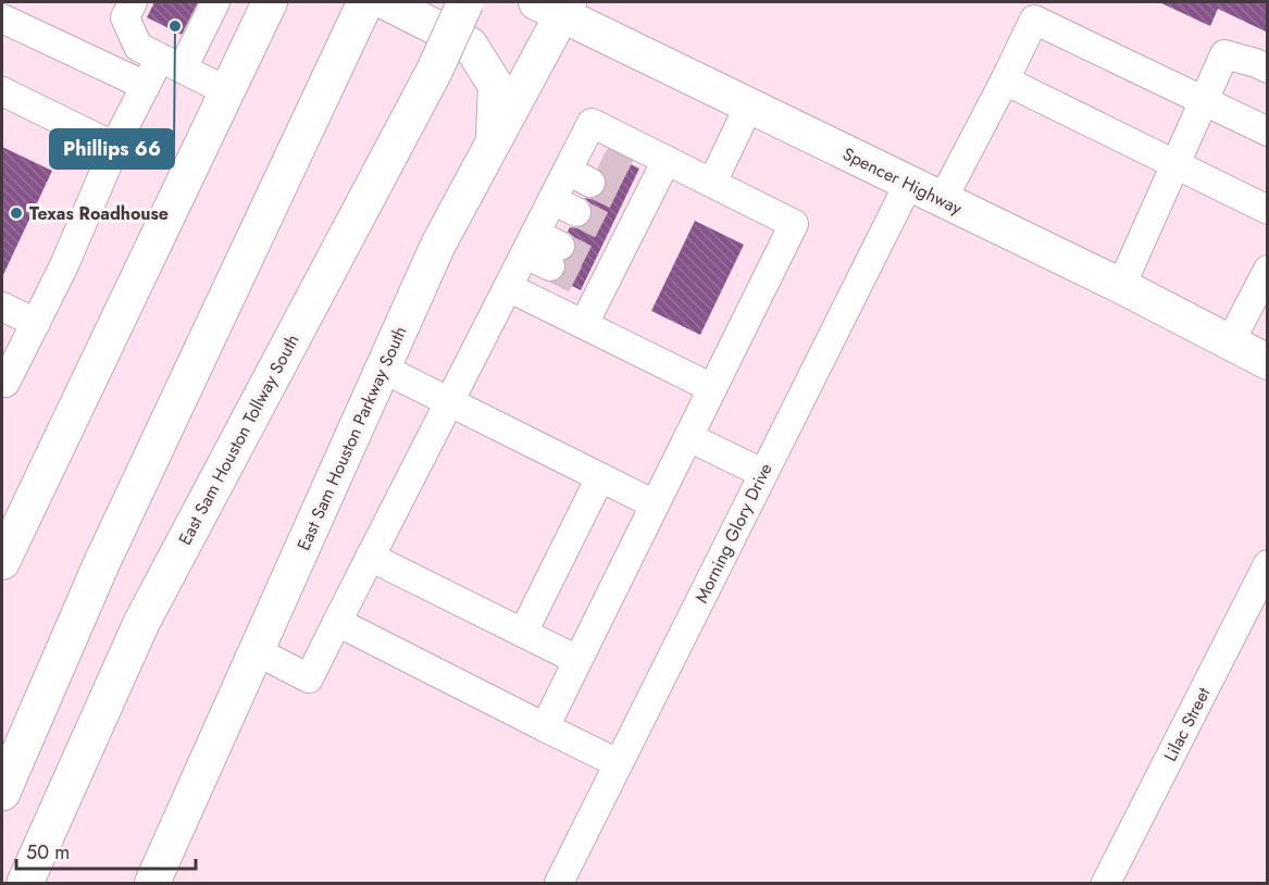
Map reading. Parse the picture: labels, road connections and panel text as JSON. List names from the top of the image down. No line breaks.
{"streets":{"highway":["East Sam Houston Tollway South"],"main road":["Spencer Highway","East Sam Houston Parkway South"],"street":["Morning Glory Drive","Lilac Street"]},"crossings":[["Spencer Highway","East Sam Houston Parkway South"],["Spencer Highway","Morning Glory Drive"]],"places":["Phillips 66","Texas Roadhouse"],"scale_bar":"50 m"}
